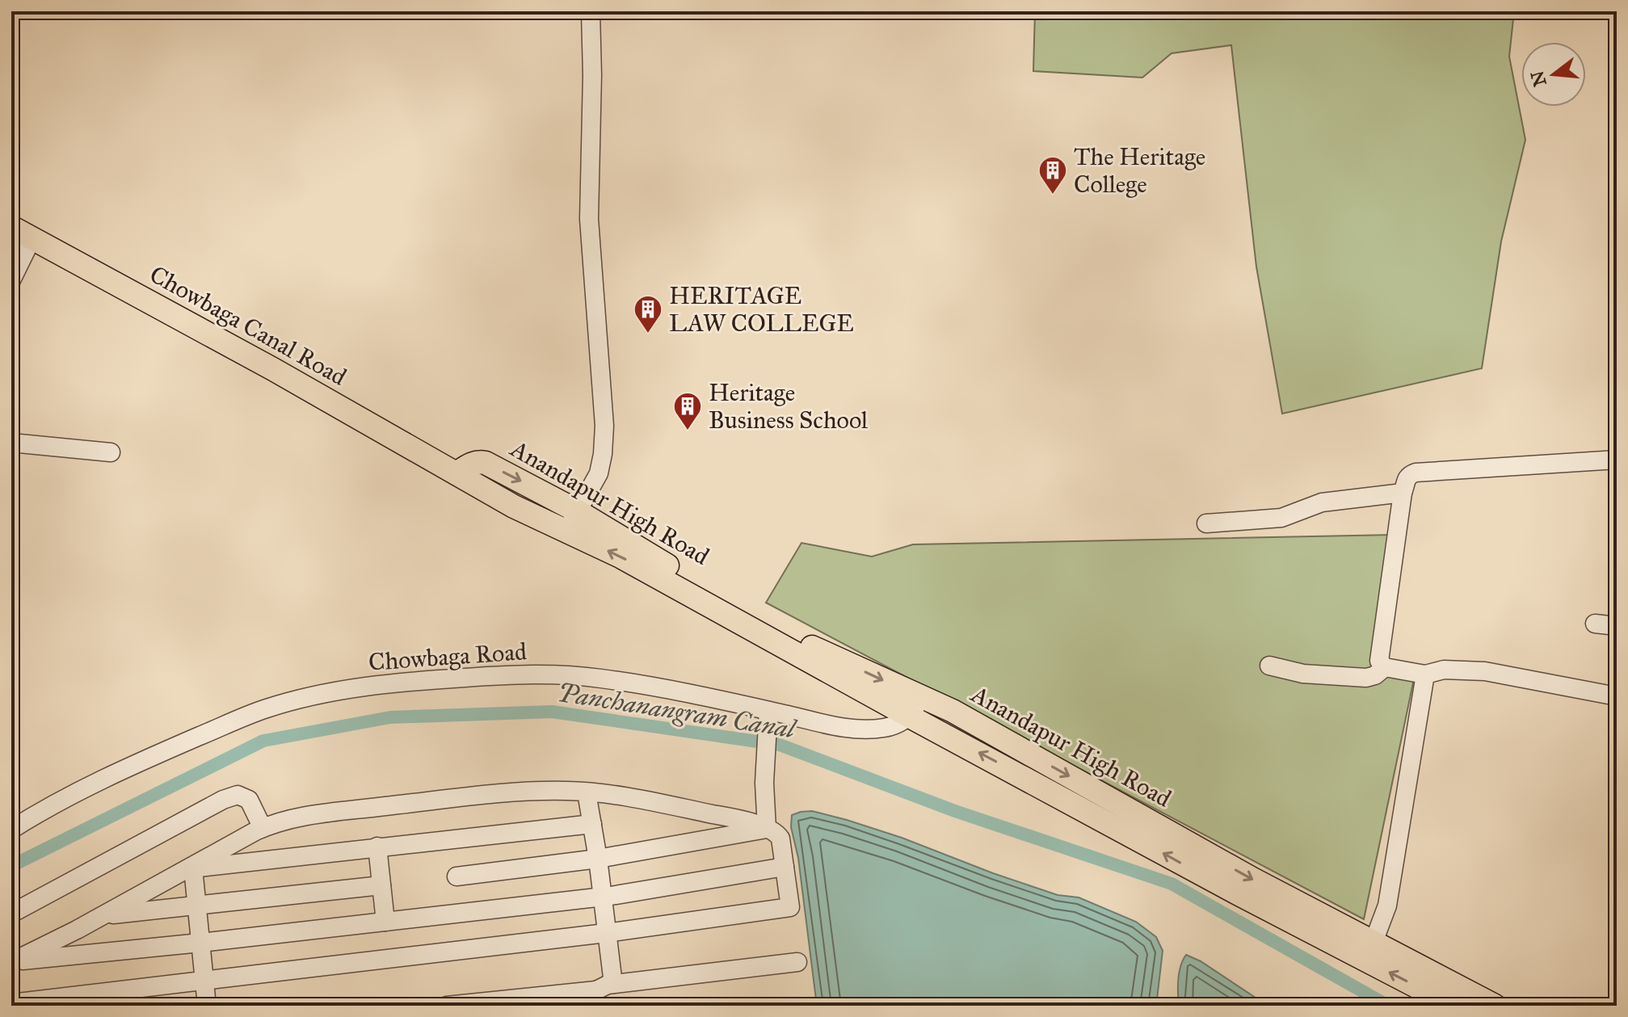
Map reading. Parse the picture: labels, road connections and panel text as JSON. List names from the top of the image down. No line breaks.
{"streets":{"main road":["Chowbaga Canal Road","Anandapur High Road"],"street":["Chowbaga Road"]},"crossings":[["Chowbaga Canal Road","Anandapur High Road"],["Anandapur High Road","Chowbaga Road"]],"water":["Panchanangram Canal"],"places":{"building":["The Heritage College","HERITAGE LAW COLLEGE","Heritage Business School"]},"north":"left"}
